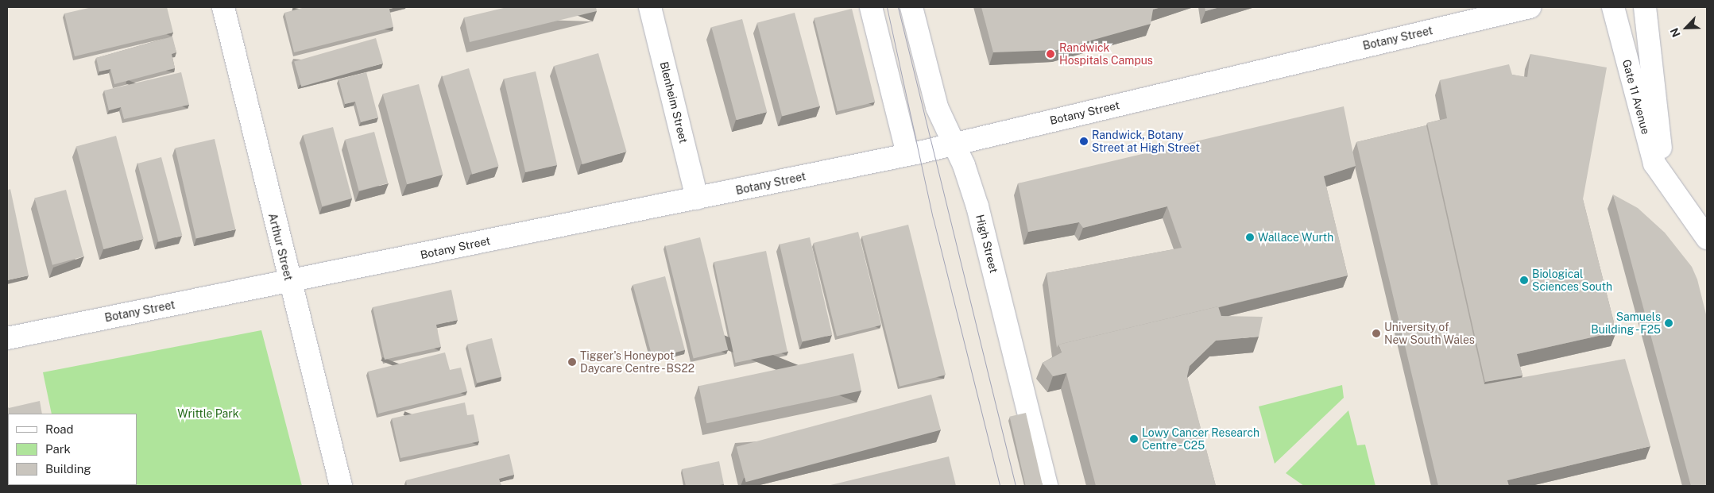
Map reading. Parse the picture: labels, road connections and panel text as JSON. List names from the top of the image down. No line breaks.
{"streets":{"street":["Botany Street","Gate 11 Avenue","Blenheim Street","High Street","Arthur Street"]},"crossings":[["Botany Street","Blenheim Street"],["Botany Street","High Street"],["Botany Street","Arthur Street"]],"parks":["Writtle Park"],"places":["Randwick Hospitals Campus","Randwick, Botany Street at High Street","Wallace Wurth","Biological Sciences South","Samuels Building - F25","University of New South Wales","Tigger's Honeypot Daycare Centre - BS22","Lowy Cancer Research Centre - C25"],"legend":["Road","Park","Building"],"north":"bottom left"}
